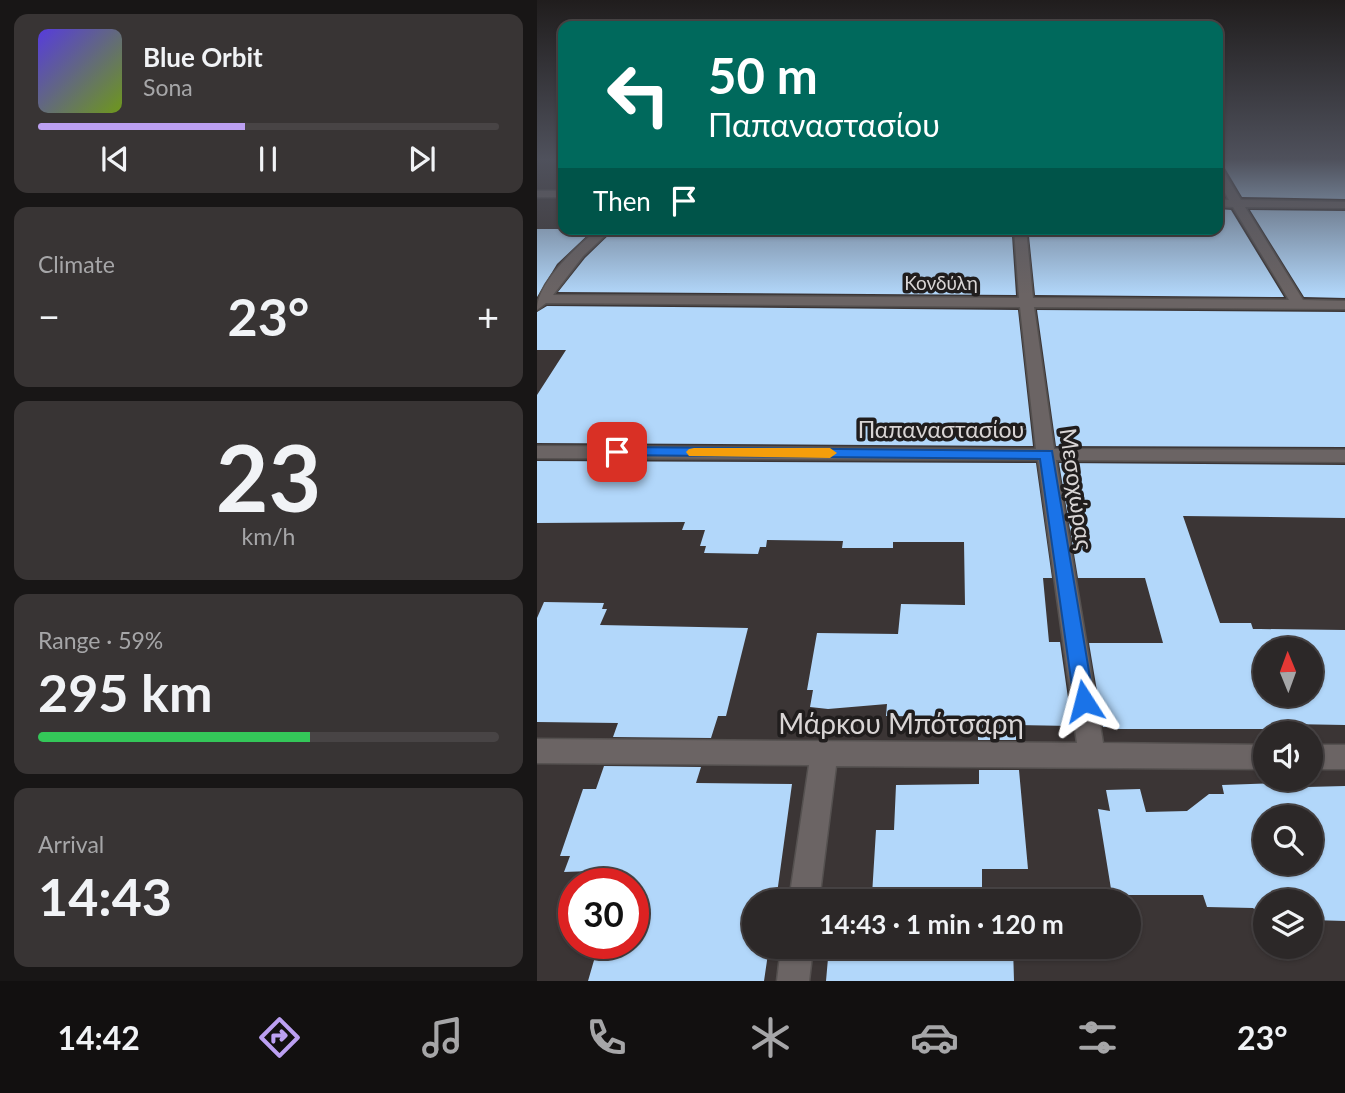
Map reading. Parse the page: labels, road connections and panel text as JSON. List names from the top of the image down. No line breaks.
{"streets":{"street":["Κονδύλη","Παπαναστασίου","Μεσοχώρας","Μάρκου Μπότσαρη"]},"crossings":[["Κονδύλη","Μεσοχώρας"],["Παπαναστασίου","Μεσοχώρας"],["Μεσοχώρας","Μάρκου Μπότσαρη"]],"north":"top","page":{"turn":["50 m","Παπαναστασίου"],"song":["Blue Orbit","Sona"],"then":"Then","tile":["Climate",["23","km/h"],["Range · 59%","295 km"],["Arrival","14:43"]],"heat":["−","23°","+"],"limit":"30","trip":"14:43 · 1 min · 120 m","tabs":["14:42","23°"]}}
